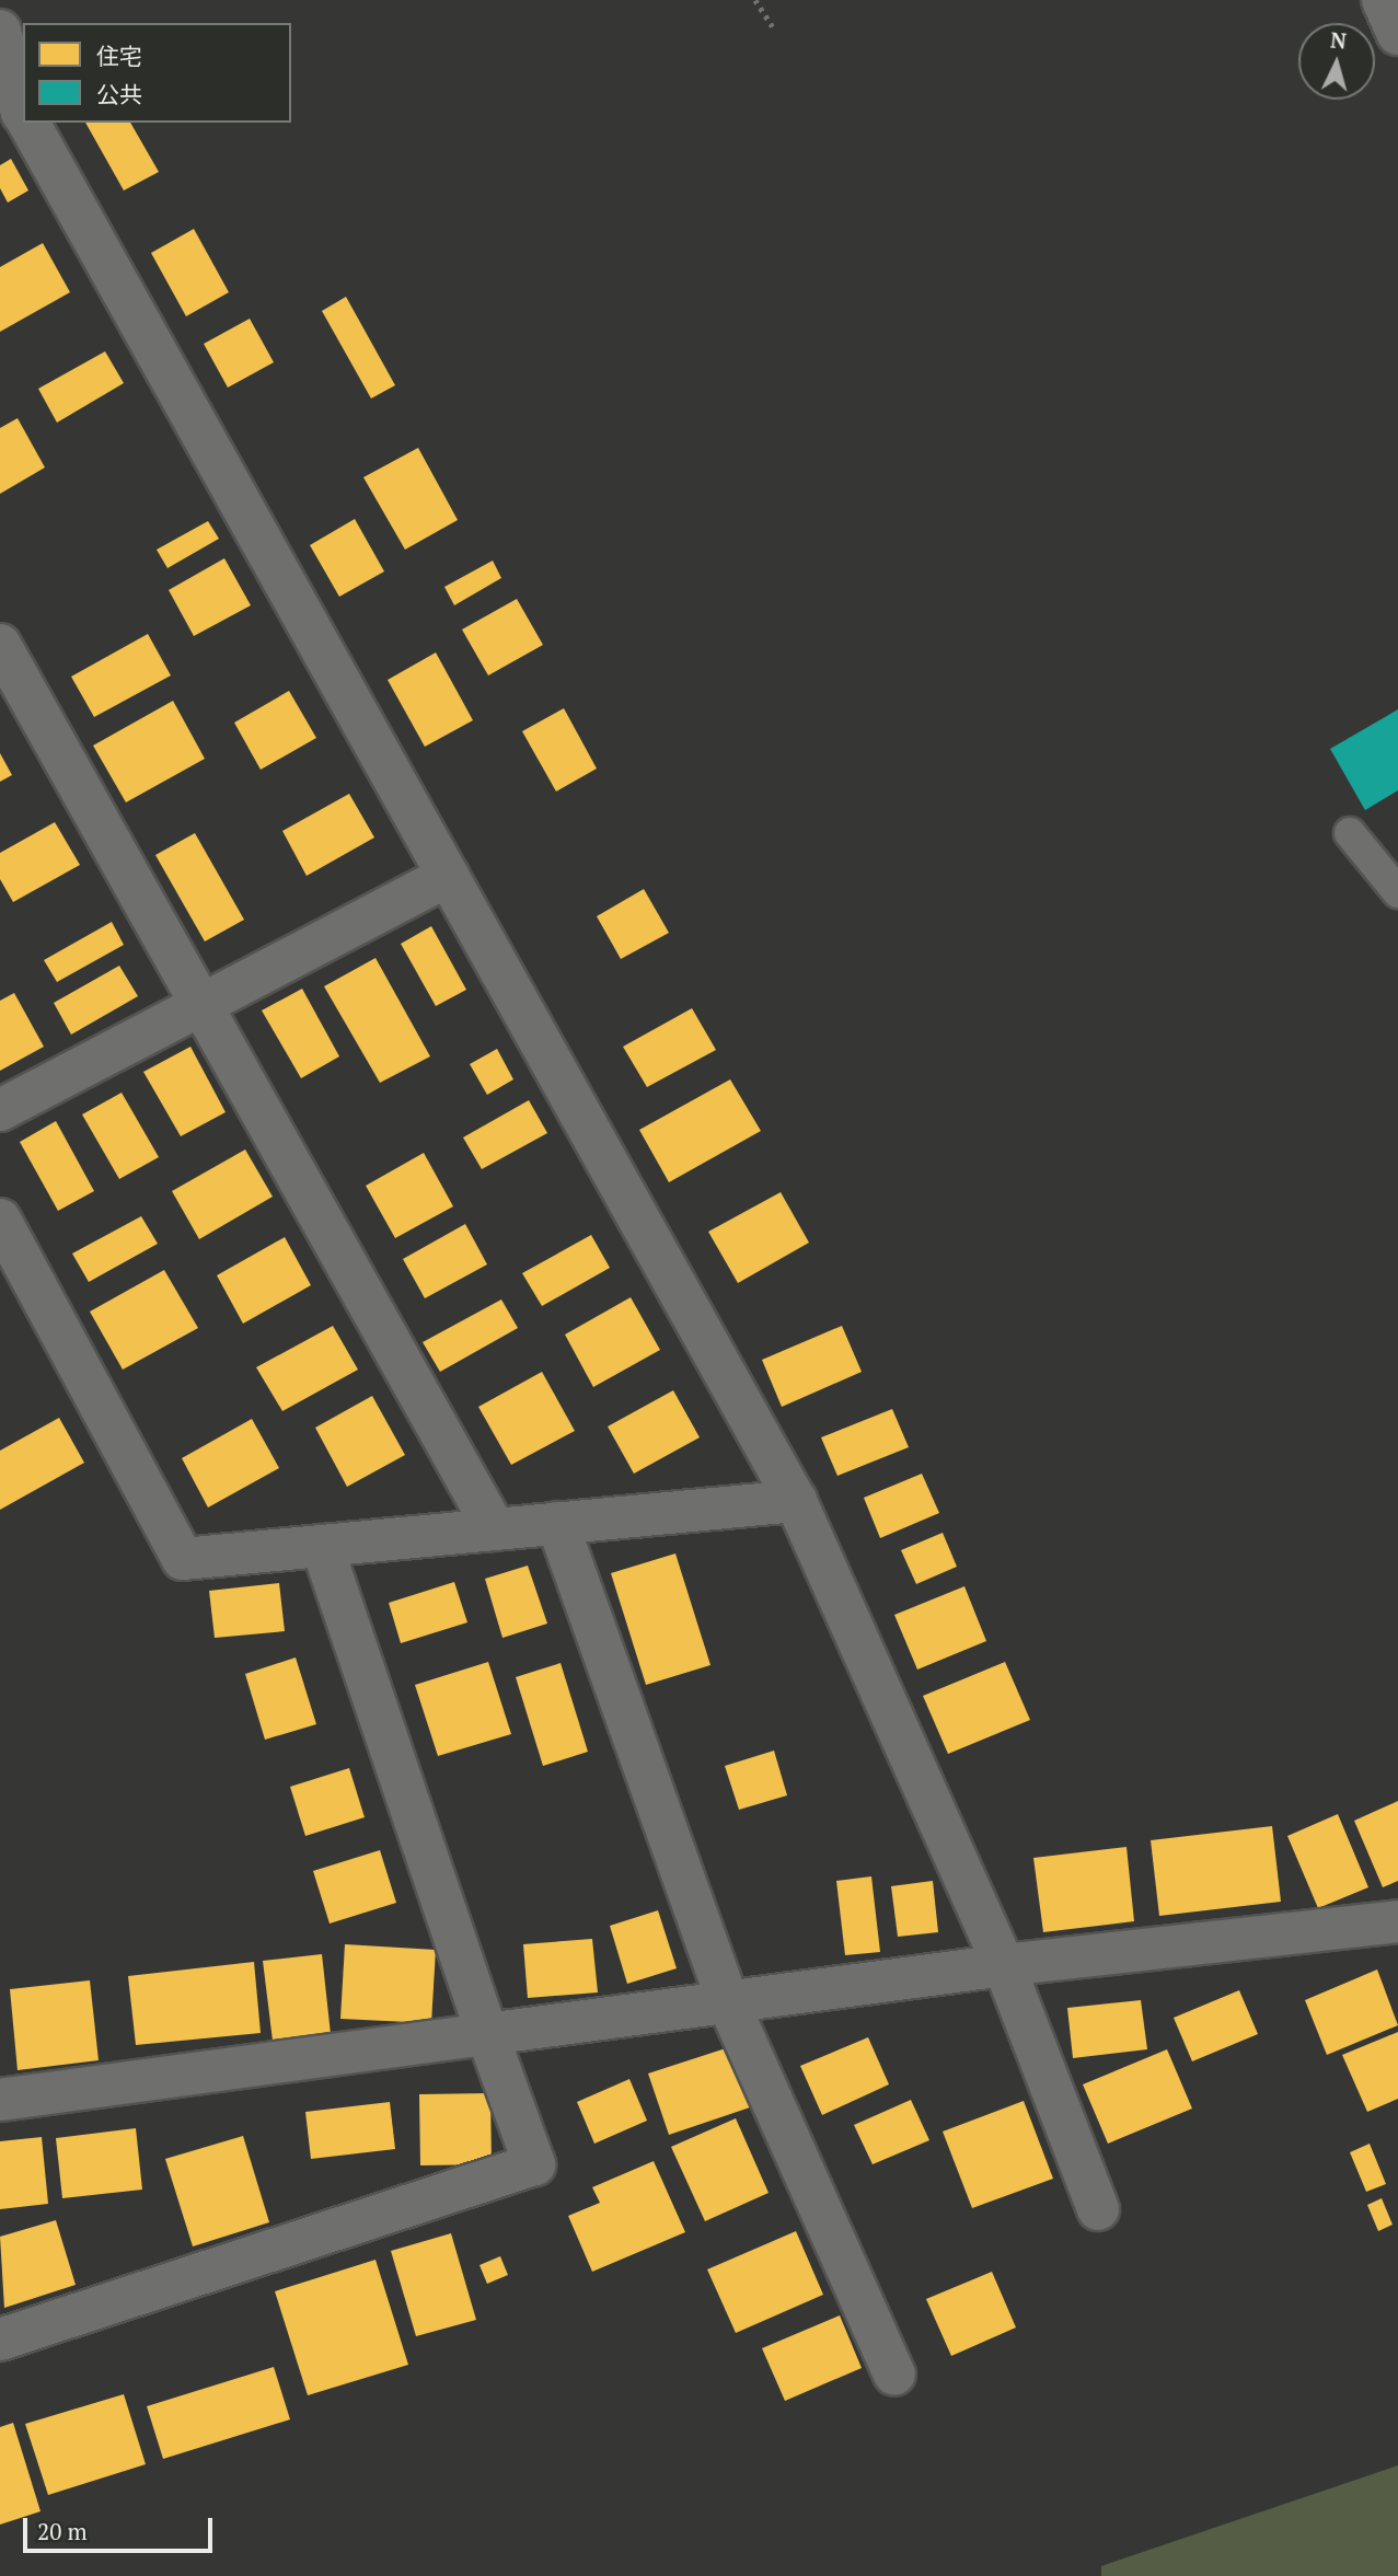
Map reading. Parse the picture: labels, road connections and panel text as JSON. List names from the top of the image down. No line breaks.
{"legend":["住宅","公共"],"scale_bar":"20 m","north":"top"}
